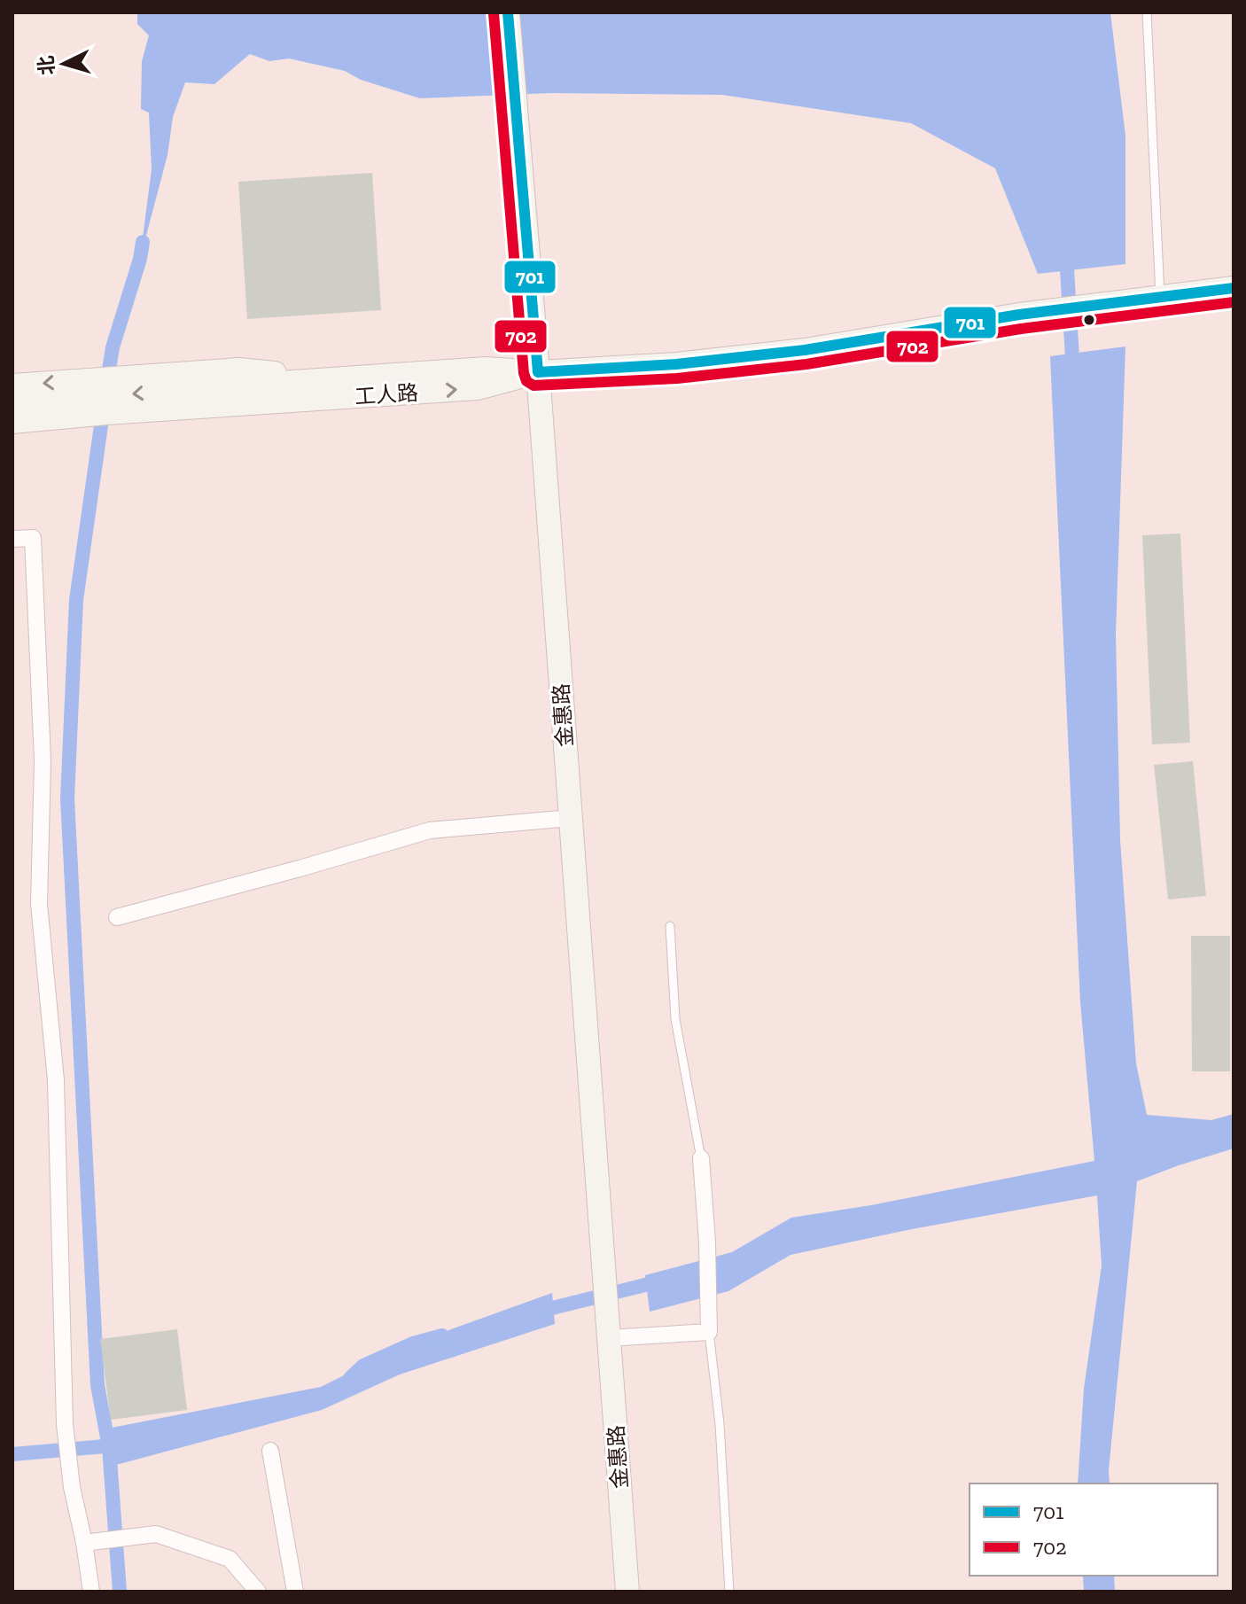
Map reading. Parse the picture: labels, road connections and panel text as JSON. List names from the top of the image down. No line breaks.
{"streets":{"main road":["工人路","金惠路"]},"crossings":[["工人路","金惠路"]],"lines":["transit line 701","transit line 702"],"legend":["701","702"],"north":"left"}
